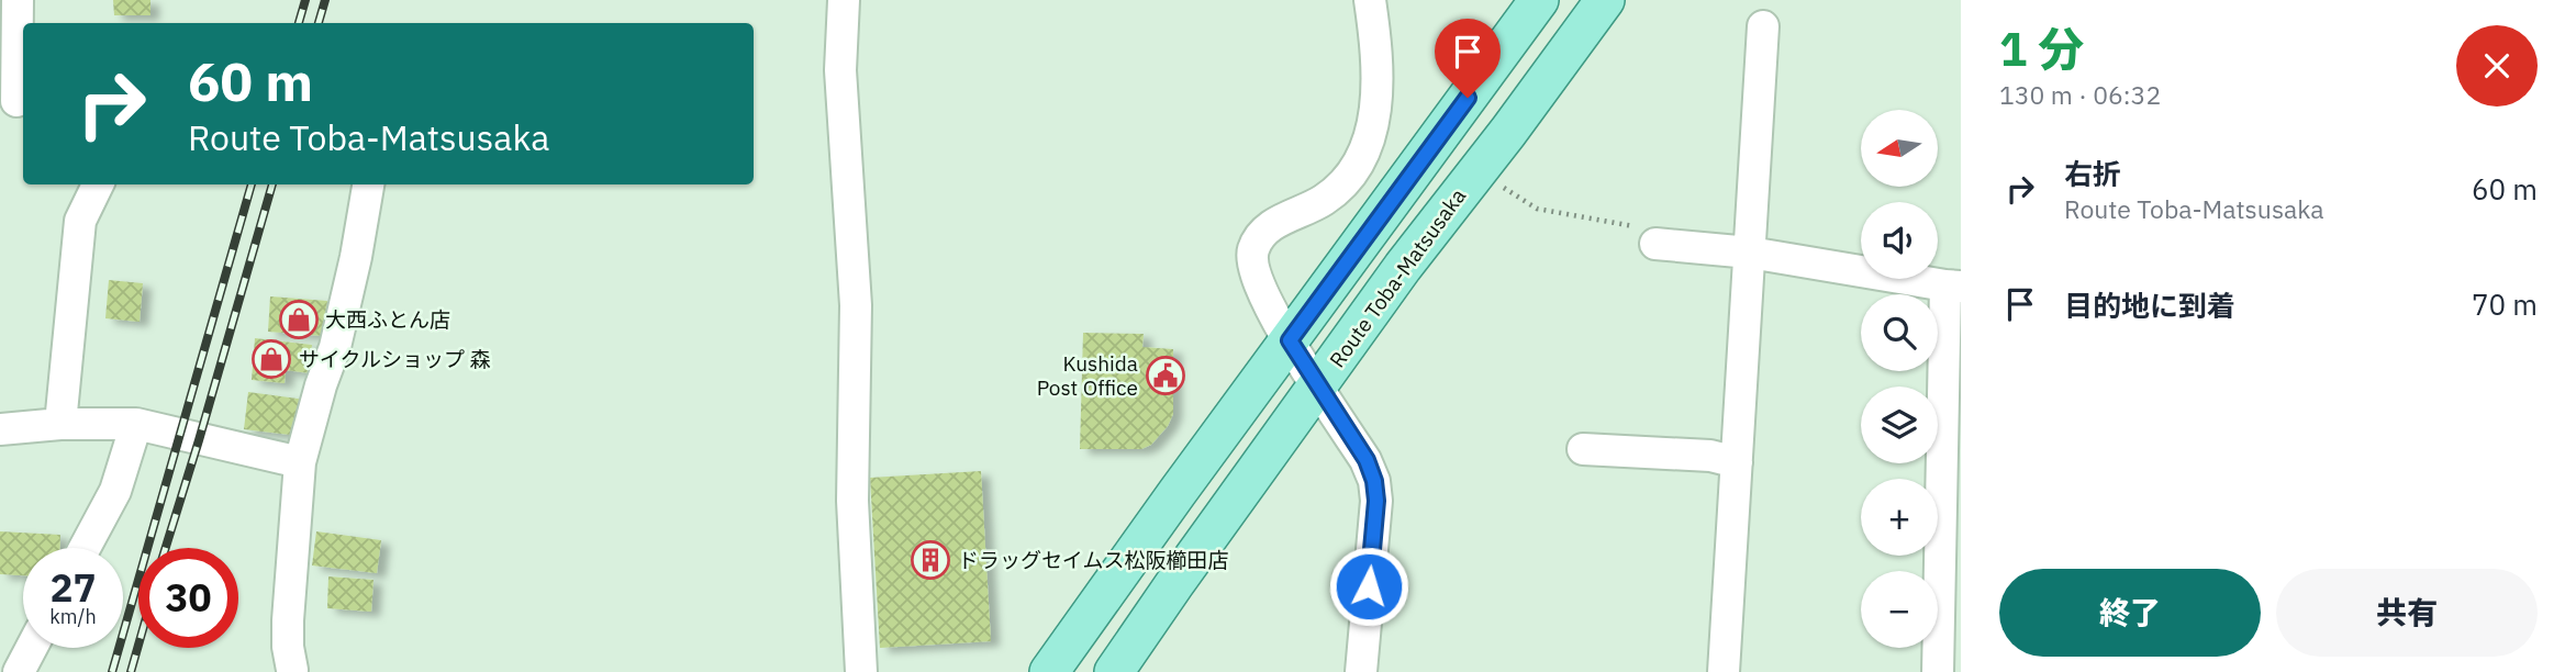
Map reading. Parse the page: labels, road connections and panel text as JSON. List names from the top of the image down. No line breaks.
{"streets":{"main road":["Route Toba-Matsusaka"]},"places":{"shop":["大西ふとん店","サイクルショップ 森"],"public building":["Kushida Post Office"],"building":["ドラッグセイムス松阪櫛田店"]},"north":"left","page":{"heading":["1 分","130 m · 06:32"],"turn":["60 m","Route Toba-Matsusaka"],"map_buttons":["+","−"],"list":[{"name":"右折","note":"Route Toba-Matsusaka","value":"60 m"},{"name":"目的地に到着","value":"70 m"}],"speed":"27 km/h","limit":"30","buttons":["終了","共有"]}}
